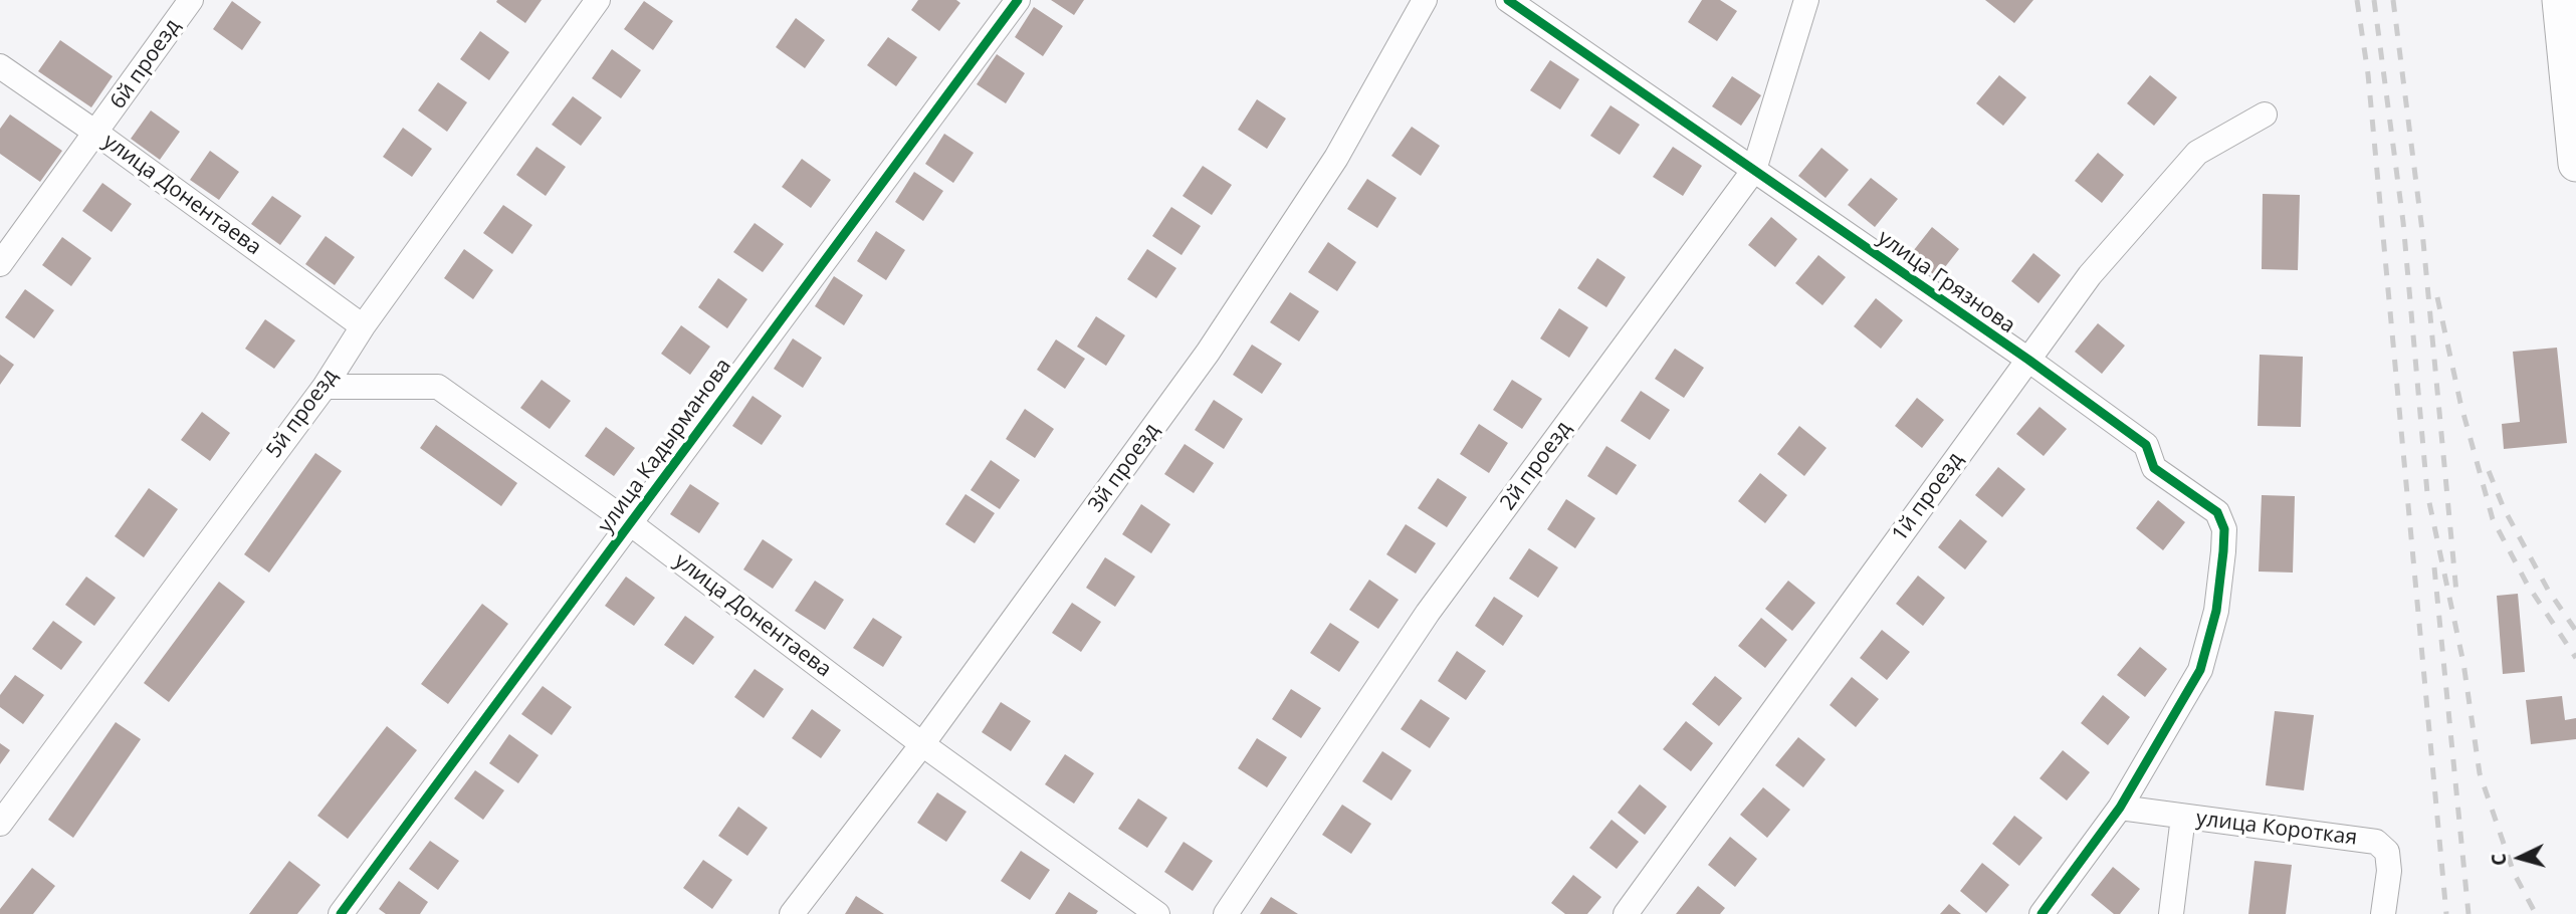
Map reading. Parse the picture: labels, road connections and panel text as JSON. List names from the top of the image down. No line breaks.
{"streets":{"street":["6й проезд","улица Донентаева","улица Грязнова","5й проезд","улица Кадырманова","2й проезд","3й проезд","1й проезд","улица Короткая"]},"crossings":[["6й проезд","улица Донентаева"],["улица Донентаева","5й проезд"],["улица Донентаева","улица Кадырманова"],["улица Донентаева","3й проезд"],["улица Грязнова","2й проезд"],["улица Грязнова","1й проезд"],["улица Грязнова","улица Короткая"]],"north":"left"}
